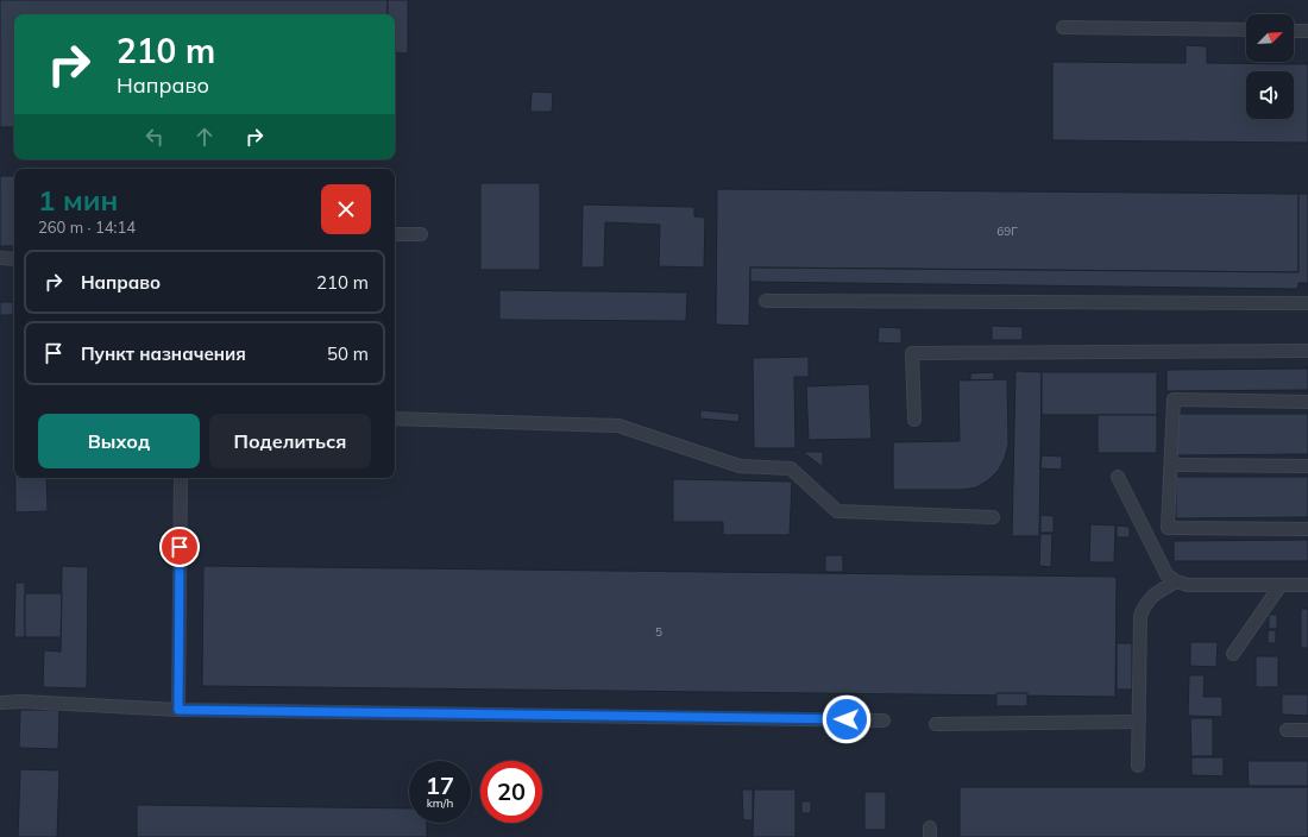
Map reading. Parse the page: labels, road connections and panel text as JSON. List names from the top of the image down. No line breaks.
{"house_numbers":["69Г","5"],"north":"top right","page":{"turn":["210 m","Направо"],"heading":["1 мин","260 m · 14:14"],"list":[{"name":"Направо","value":"210 m"},{"name":"Пункт назначения","value":"50 m"}],"buttons":["Выход","Поделиться"],"speed":"17 km/h","limit":"20"}}
